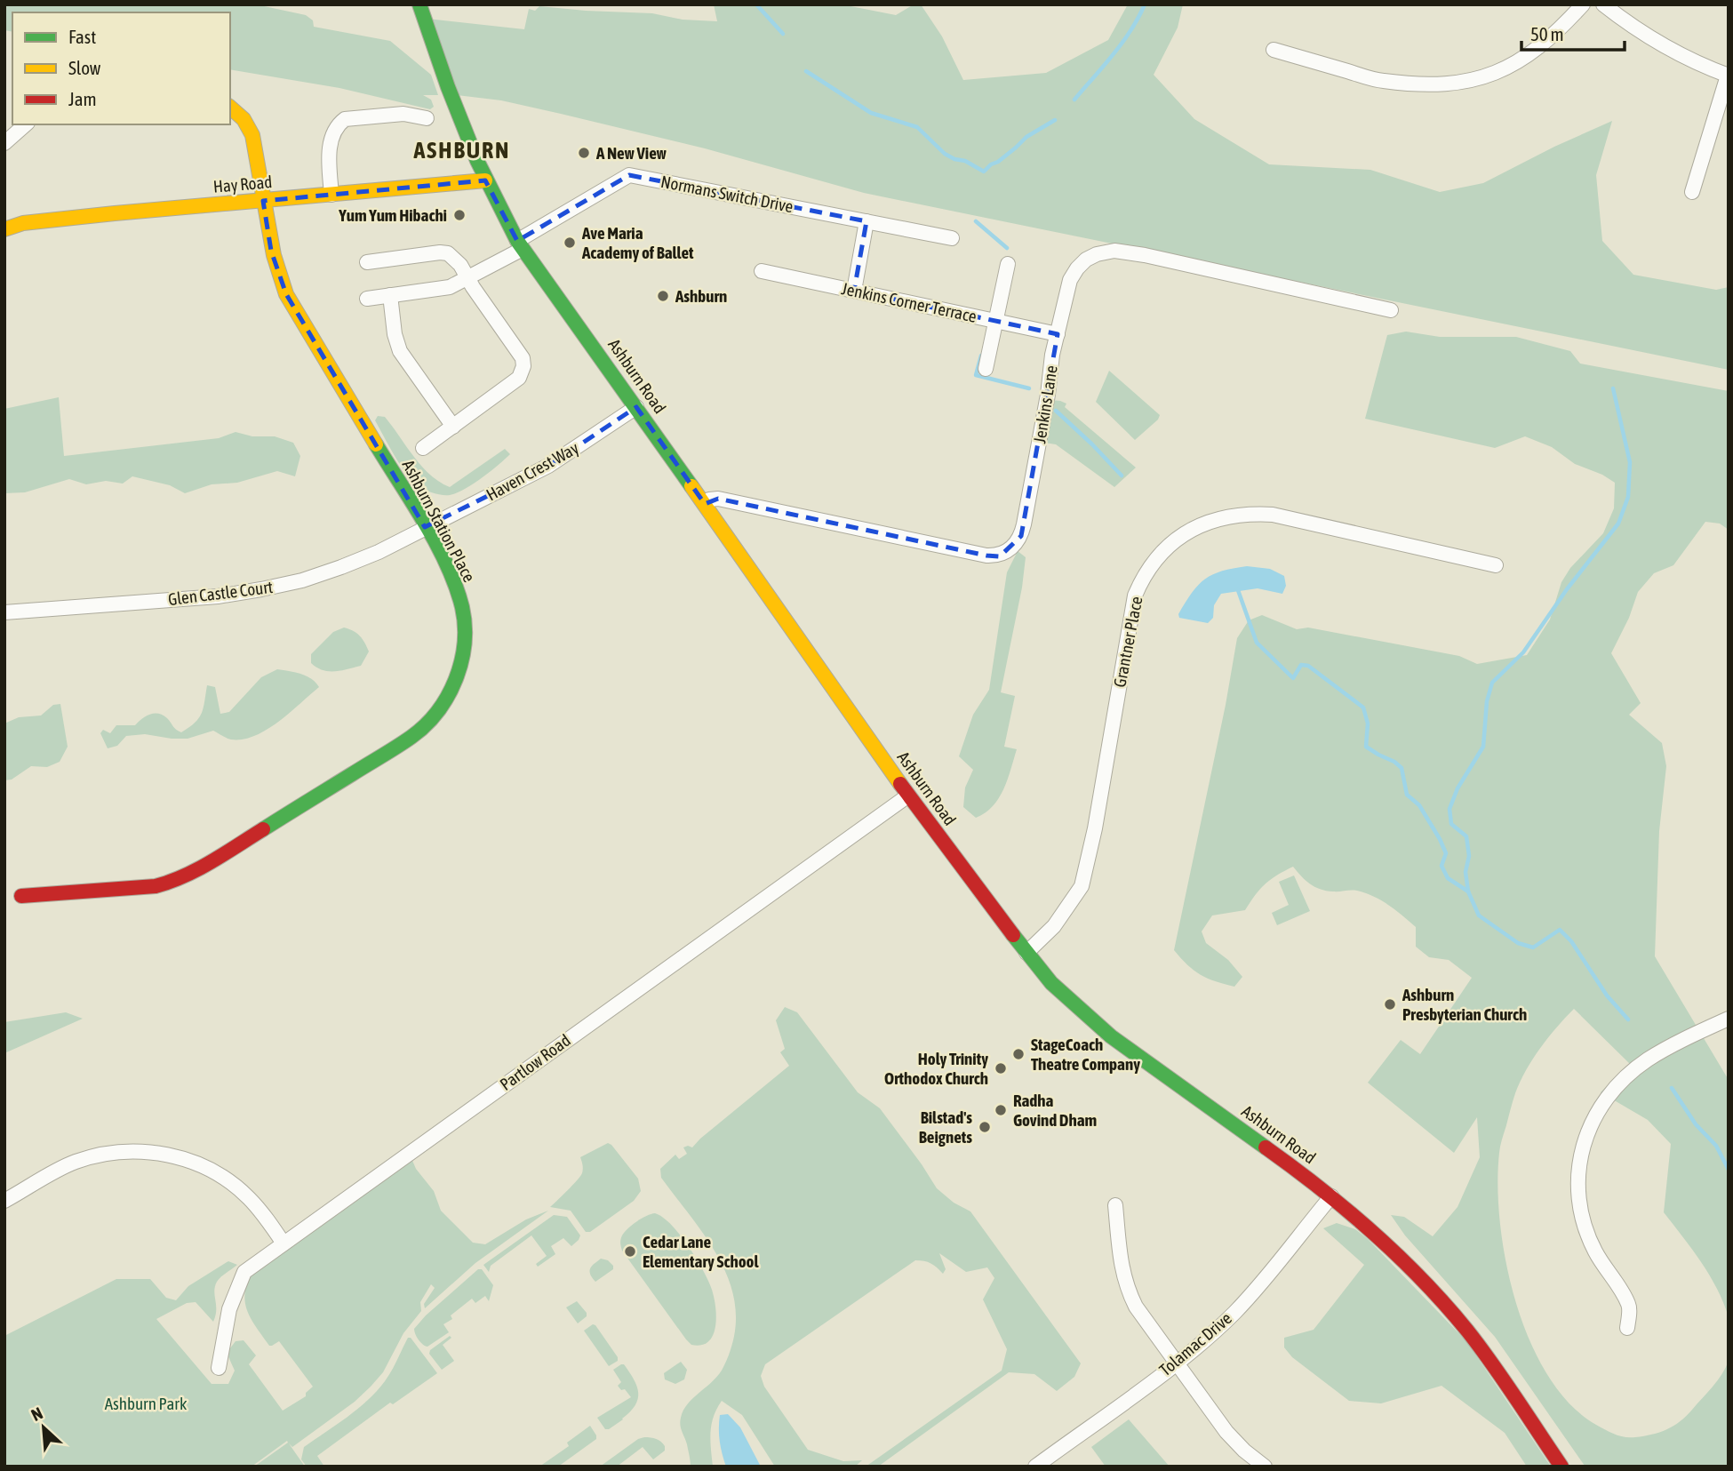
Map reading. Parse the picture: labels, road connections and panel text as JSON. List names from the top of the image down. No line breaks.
{"streets":{"main road":["Hay Road","Ashburn Road","Ashburn Station Place"],"street":["Normans Switch Drive","Jenkins Corner Terrace","Jenkins Lane","Haven Crest Way","Glen Castle Court","Grantner Place","Partlow Road","Tolamac Drive"]},"crossings":[["Hay Road","Ashburn Road"],["Hay Road","Ashburn Station Place"],["Normans Switch Drive","Ashburn Road"],["Jenkins Corner Terrace","Jenkins Lane"],["Ashburn Road","Jenkins Lane"],["Ashburn Road","Haven Crest Way"],["Ashburn Road","Grantner Place"],["Ashburn Road","Partlow Road"],["Ashburn Road","Tolamac Drive"],["Haven Crest Way","Ashburn Station Place"],["Haven Crest Way","Glen Castle Court"],["Ashburn Station Place","Glen Castle Court"]],"districts":["ASHBURN"],"parks":["Ashburn Park"],"places":["A New View","Yum Yum Hibachi","Ave Maria Academy of Ballet","Ashburn","Ashburn Presbyterian Church","StageCoach Theatre Company","Holy Trinity Orthodox Church","Radha Govind Dham","Bilstad's Beignets","Cedar Lane Elementary School"],"legend":["Fast","Slow","Jam"],"scale_bar":"50 m","north":"top left"}
